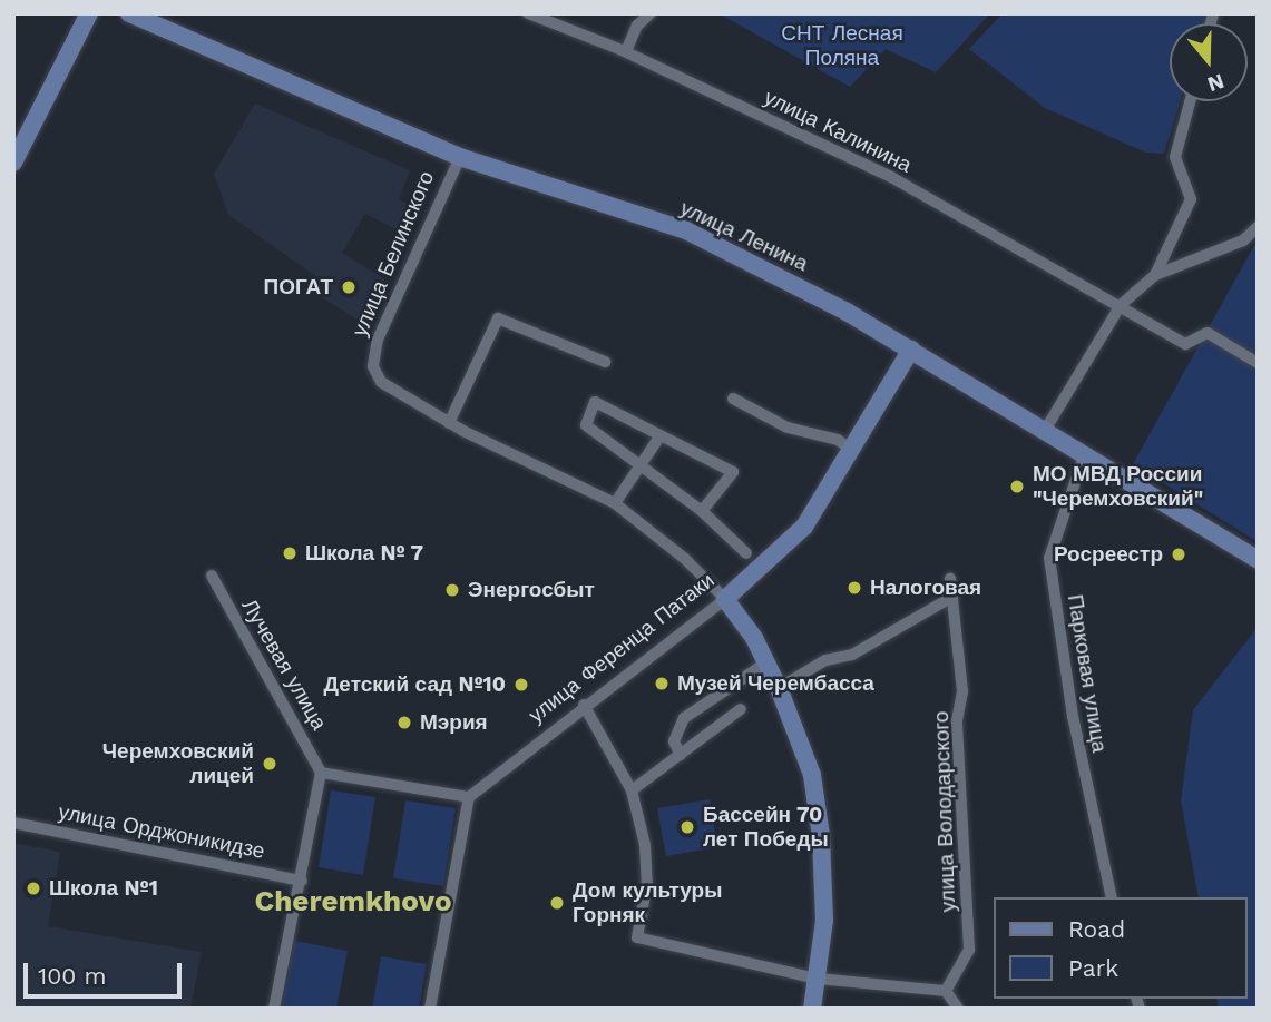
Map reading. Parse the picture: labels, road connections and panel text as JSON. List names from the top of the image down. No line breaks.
{"streets":{"main road":["улица Ленина","улица Белинского","улица Ференца Патаки"],"street":["улица Калинина","Лучевая улица","Парковая улица","улица Володарского","улица Орджоникидзе"]},"crossings":[["улица Ленина","улица Белинского"],["улица Ленина","улица Ференца Патаки"],["улица Ленина","Парковая улица"],["улица Белинского","улица Ференца Патаки"]],"districts":["Cheremkhovo"],"parks":["СНТ Лесная Поляна"],"places":["ПОГАТ","МО МВД России \"Черемховский\"","Школа № 7","Росреестр","Налоговая","Энергосбыт","Музей Черембасса","Детский сад №10","Мэрия","Черемховский лицей","Бассейн 70 лет Победы","Школа №1","Дом культуры Горняк"],"legend":["Road","Park"],"scale_bar":"100 m","north":"bottom"}
